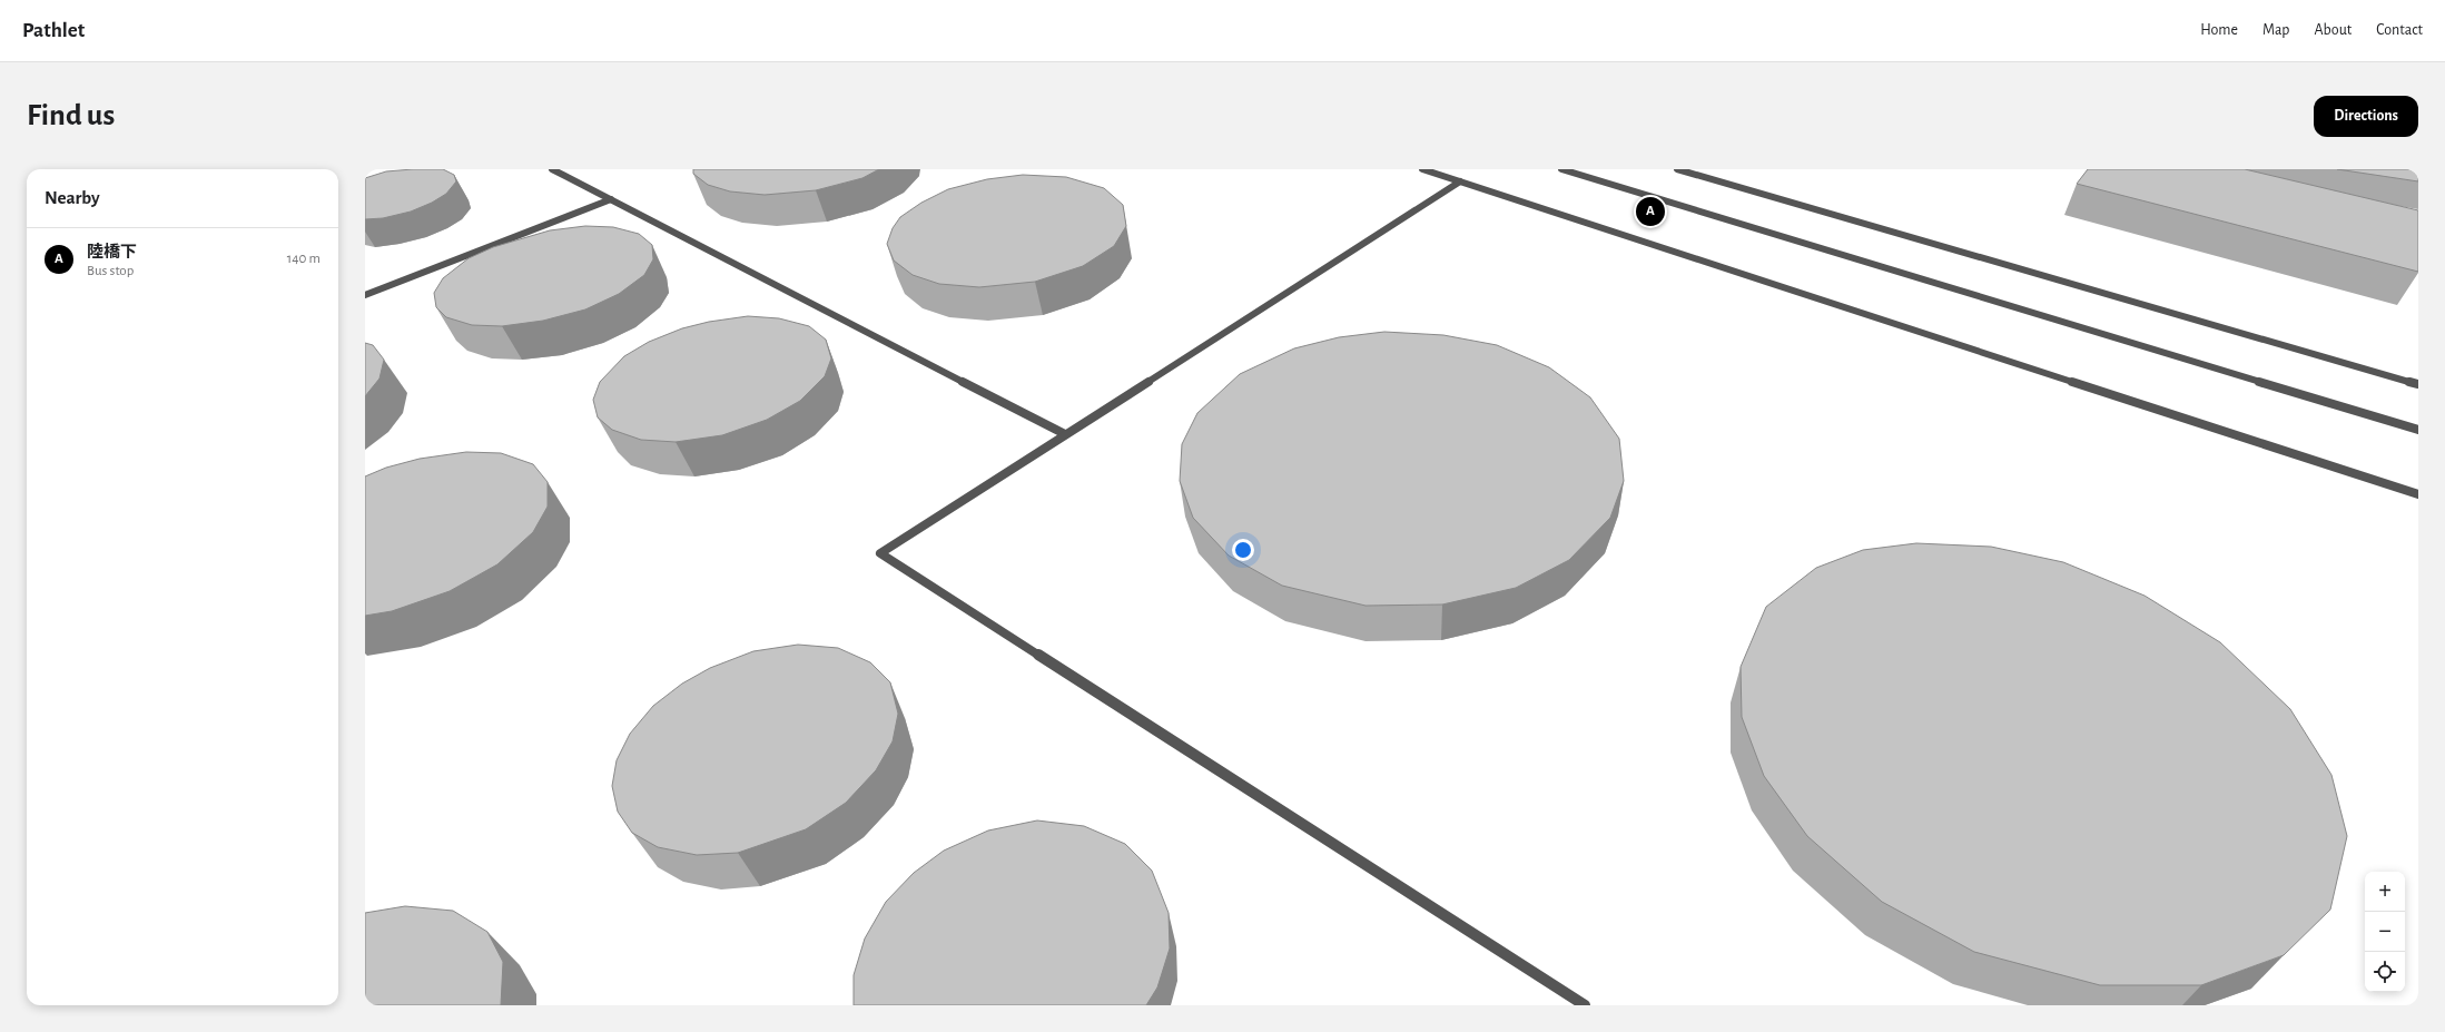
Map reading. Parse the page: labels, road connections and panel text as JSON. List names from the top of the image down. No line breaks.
{"page":{"header":"Pathlet","nav":["Home","Map","About","Contact"],"buttons":"Directions","title":"Find us","heading":"Nearby","pins":"A","list":[{"mark":"A","name":"陸橋下","note":"Bus stop","value":"140 m"}],"map_buttons":["+","−"]}}
